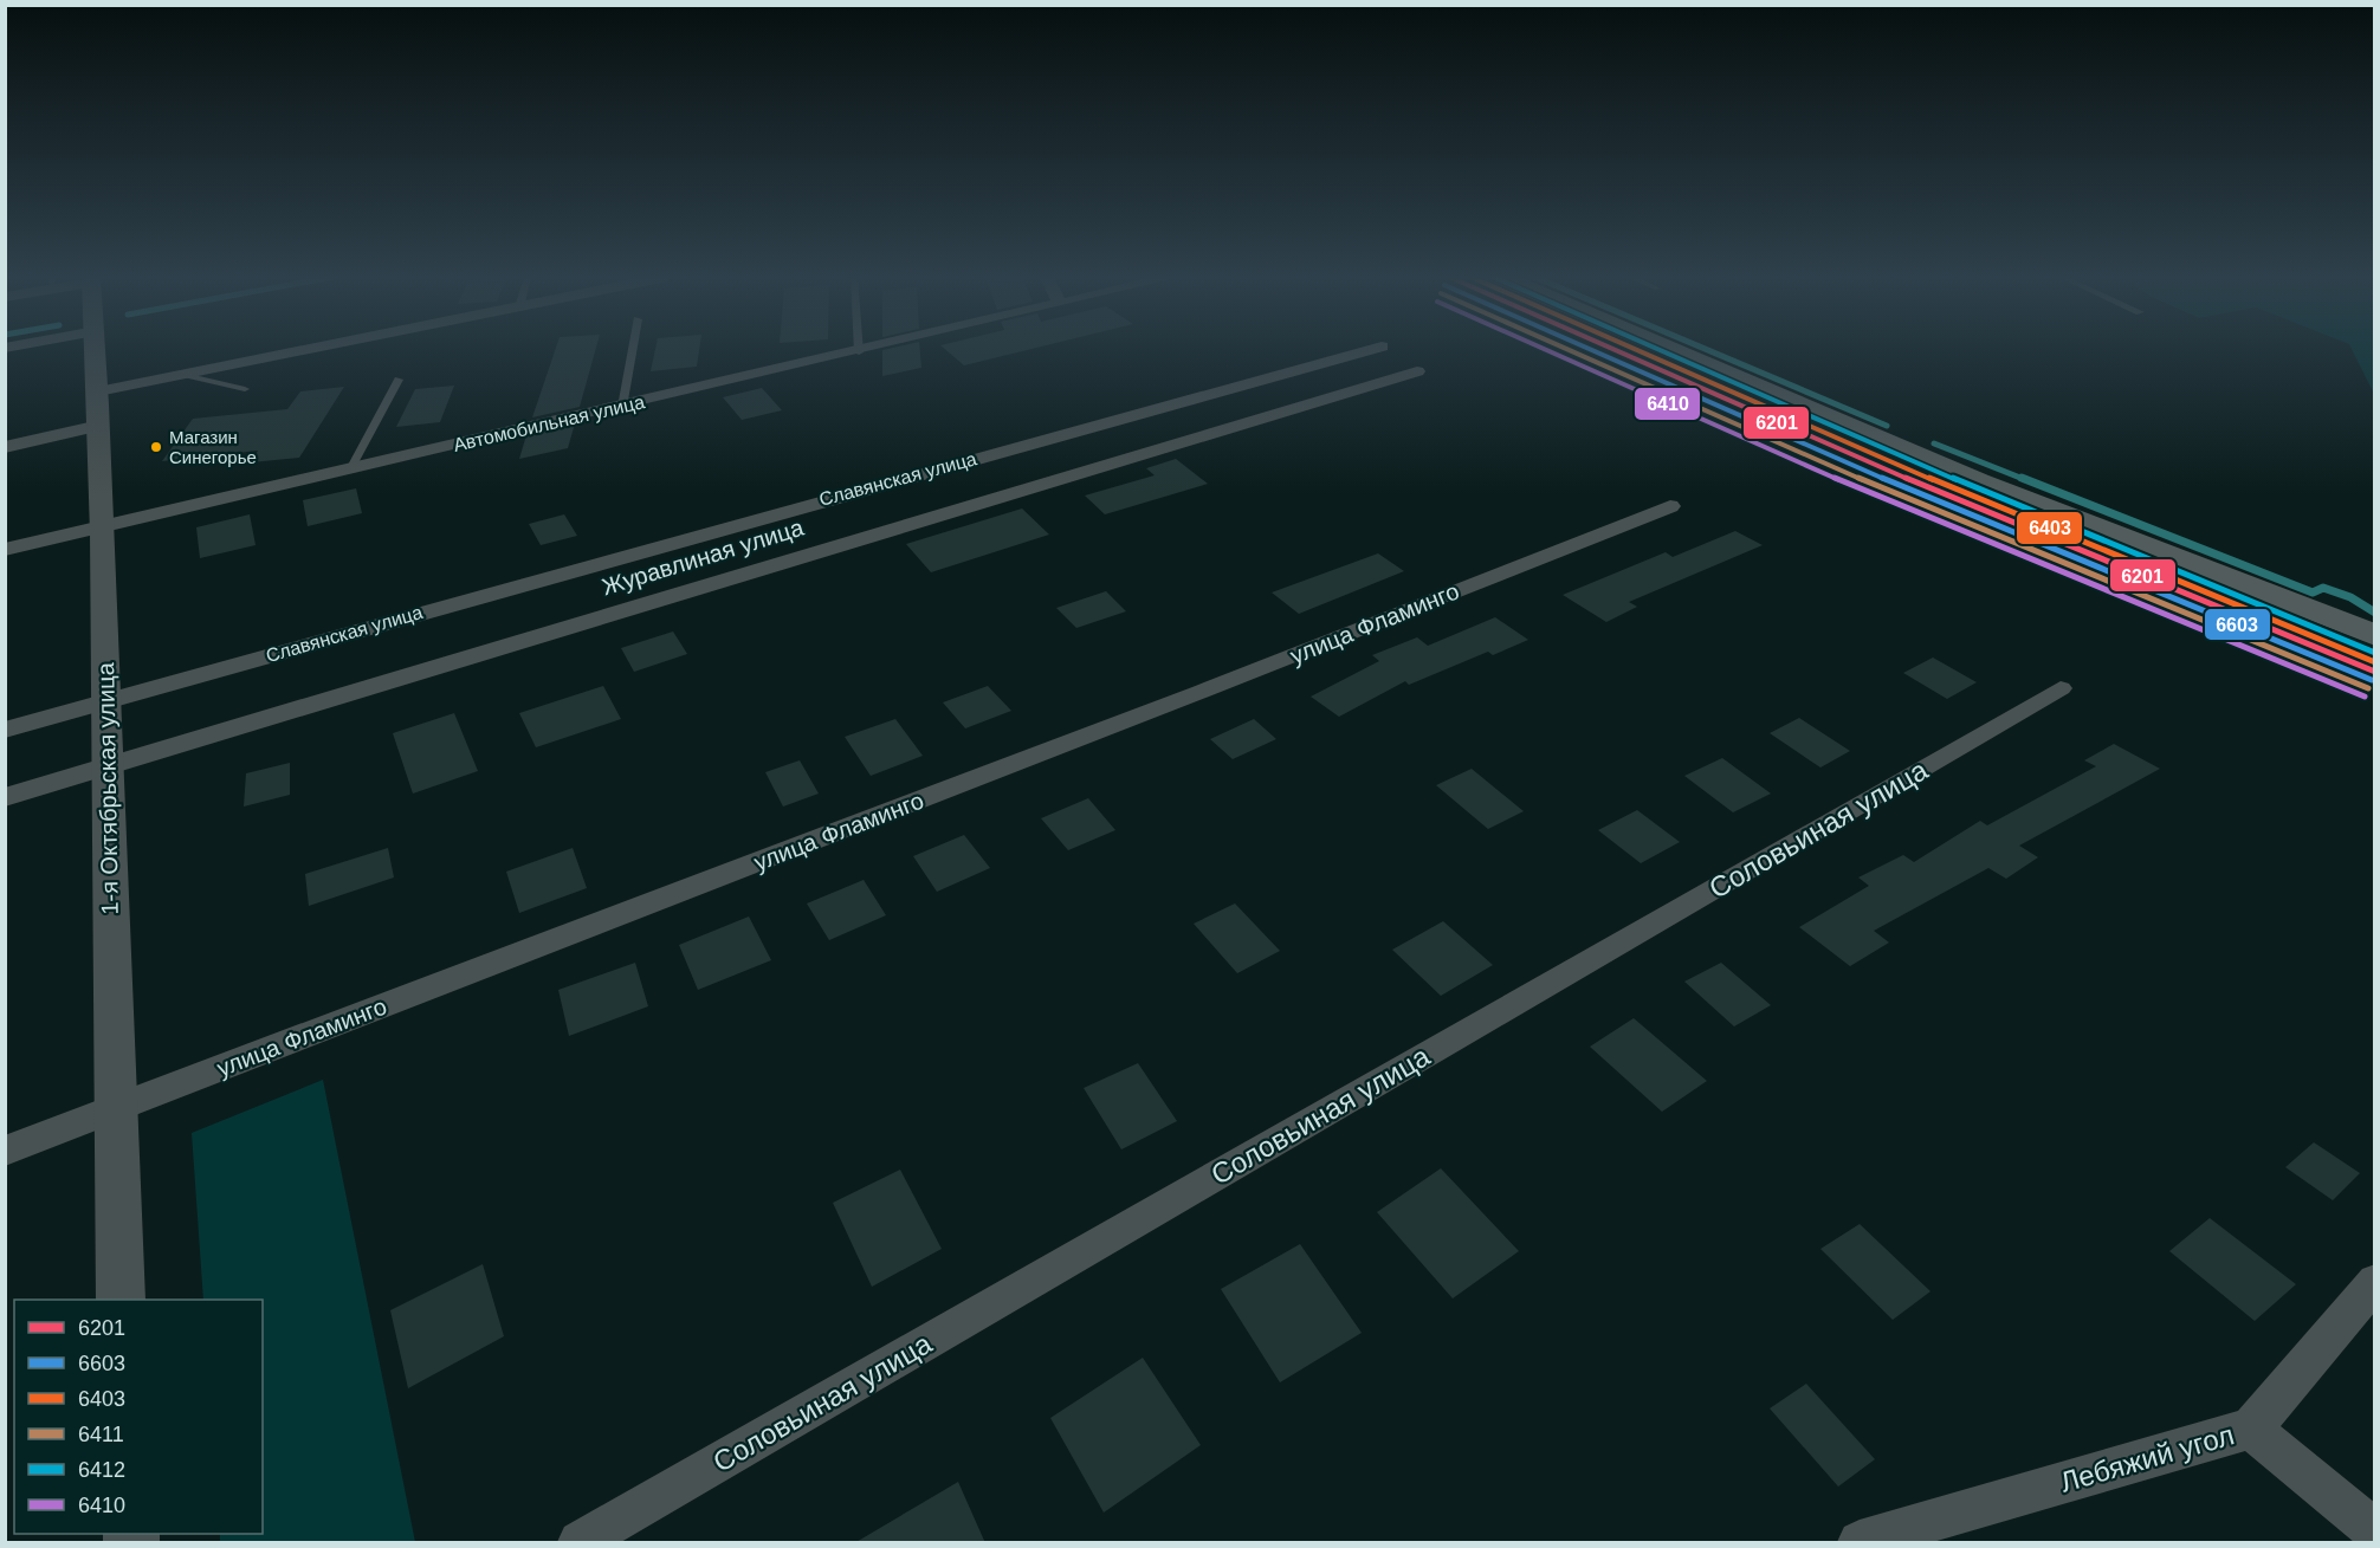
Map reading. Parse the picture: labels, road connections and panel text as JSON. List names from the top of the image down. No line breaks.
{"streets":{"street":["Автомобильная улица","Славянская улица","Журавлиная улица","улица Фламинго","1-я Октябрьская улица","Соловьиная улица","Лебяжий угол"]},"crossings":[["Автомобильная улица","1-я Октябрьская улица"],["Славянская улица","1-я Октябрьская улица"],["Журавлиная улица","1-я Октябрьская улица"],["улица Фламинго","1-я Октябрьская улица"]],"places":["Магазин Синегорье"],"lines":["transit line 6201","transit line 6603","transit line 6403","transit line 6411","transit line 6412","transit line 6410"],"legend":["6201","6603","6403","6411","6412","6410"]}
